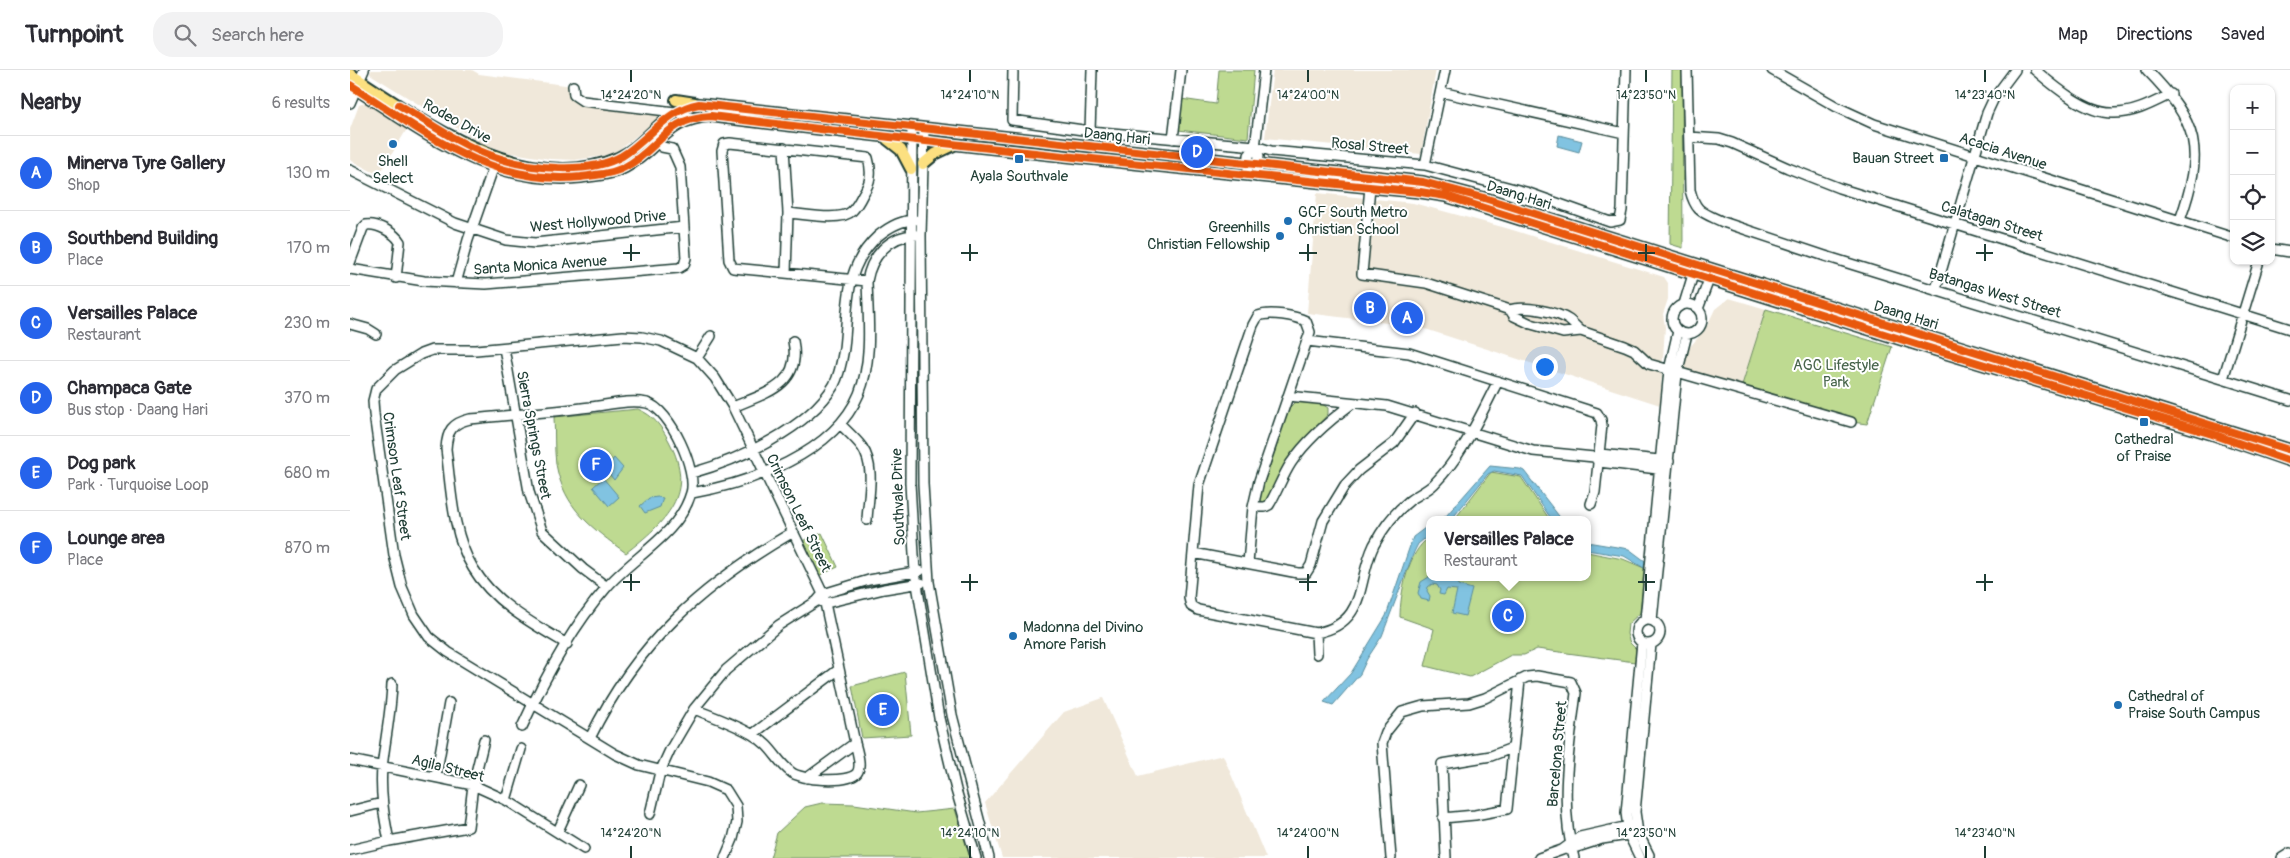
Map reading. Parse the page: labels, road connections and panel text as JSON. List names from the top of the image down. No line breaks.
{"streets":{"main road":["Rodeo Drive","Daang Hari"],"street":["Rosal Street","Acacia Avenue","West Hollywood Drive","Calatagan Street","Santa Monica Avenue","Batangas West Street","Sierra Springs Street","Crimson Leaf Street","Southvale Drive","Barcelona Street","Agila Street"]},"crossings":[["Rodeo Drive","Daang Hari"],["Rodeo Drive","Santa Monica Avenue"],["Daang Hari","Rosal Street"],["Daang Hari","Southvale Drive"],["West Hollywood Drive","Santa Monica Avenue"],["Calatagan Street","Batangas West Street"],["Sierra Springs Street","Crimson Leaf Street"]],"parks":["AGC Lifestyle Park"],"places":{"other":["Shell Select","GCF South Metro Christian School","Greenhills Christian Fellowship","Madonna del Divino Amore Parish","Cathedral of Praise South Campus"],"transit":["Bauan Street","Ayala Southvale","Cathedral of Praise"]},"page":{"header":"Turnpoint","search":"Search here","nav":["Map","Directions","Saved"],"heading":["Nearby","6 results"],"map_buttons":["+","−"],"pins":["D","B","A","F","C","E"],"list":[{"mark":"A","name":"Minerva Tyre Gallery","note":"Shop","value":"130 m"},{"mark":"B","name":"Southbend Building","note":"Place","value":"170 m"},{"mark":"C","name":"Versailles Palace","note":"Restaurant","value":"230 m"},{"mark":"D","name":"Champaca Gate","note":"Bus stop · Daang Hari","value":"370 m"},{"mark":"E","name":"Dog park","note":"Park · Turquoise Loop","value":"680 m"},{"mark":"F","name":"Lounge area","note":"Place","value":"870 m"}],"popup":["Versailles Palace","Restaurant"]},"coordinates":["14°24'20\"N","14°24'10\"N","14°24'00\"N","14°23'50\"N","14°23'40\"N"]}
